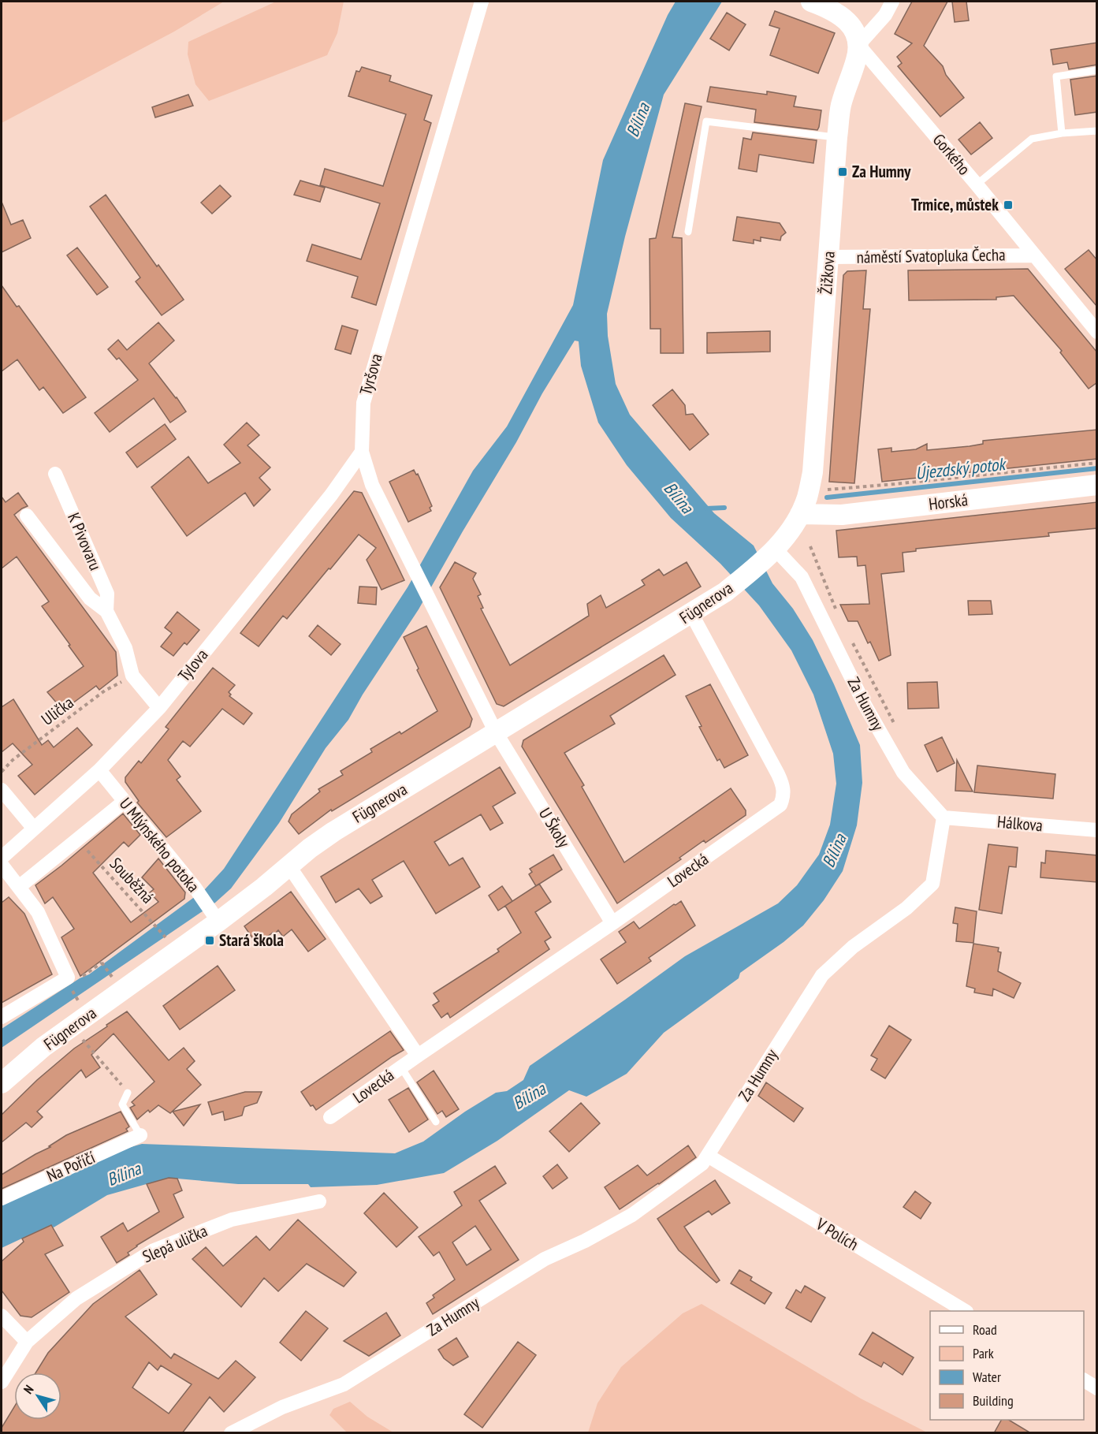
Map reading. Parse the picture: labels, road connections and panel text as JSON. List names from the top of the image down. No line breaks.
{"streets":{"main road":["Žižkova","Horská","Fügnerova"],"street":["Gorkého","náměstí Svatopluka Čecha","Tyršova","K Pivovaru","Tylova","Za Humny","Hálkova","U Školy","U Mlýnského potoka","Lovecká","Na Poříčí","V Polích","Slepá ulička"],"path":["Ulička","Souběžná"]},"crossings":[["Gorkého","náměstí Svatopluka Čecha"],["Gorkého","Žižkova"],["náměstí Svatopluka Čecha","Žižkova"],["Žižkova","Horská"],["Žižkova","Fügnerova"],["Žižkova","Za Humny"],["Tyršova","Fügnerova"],["Tyršova","Tylova"],["Tyršova","U Školy"],["K Pivovaru","Tylova"],["K Pivovaru","Ulička"],["Fügnerova","Za Humny"],["Fügnerova","U Školy"],["Fügnerova","U Mlýnského potoka"],["Fügnerova","Lovecká"],["Tylova","U Mlýnského potoka"],["Za Humny","Hálkova"],["Za Humny","V Polích"],["U Školy","Lovecká"]],"water":["Bílina","Újezdský potok"],"places":{"transit":["Za Humny","Trmice, můstek","Stará škola"]},"legend":["Road","Park","Water","Building"],"north":"top left"}
